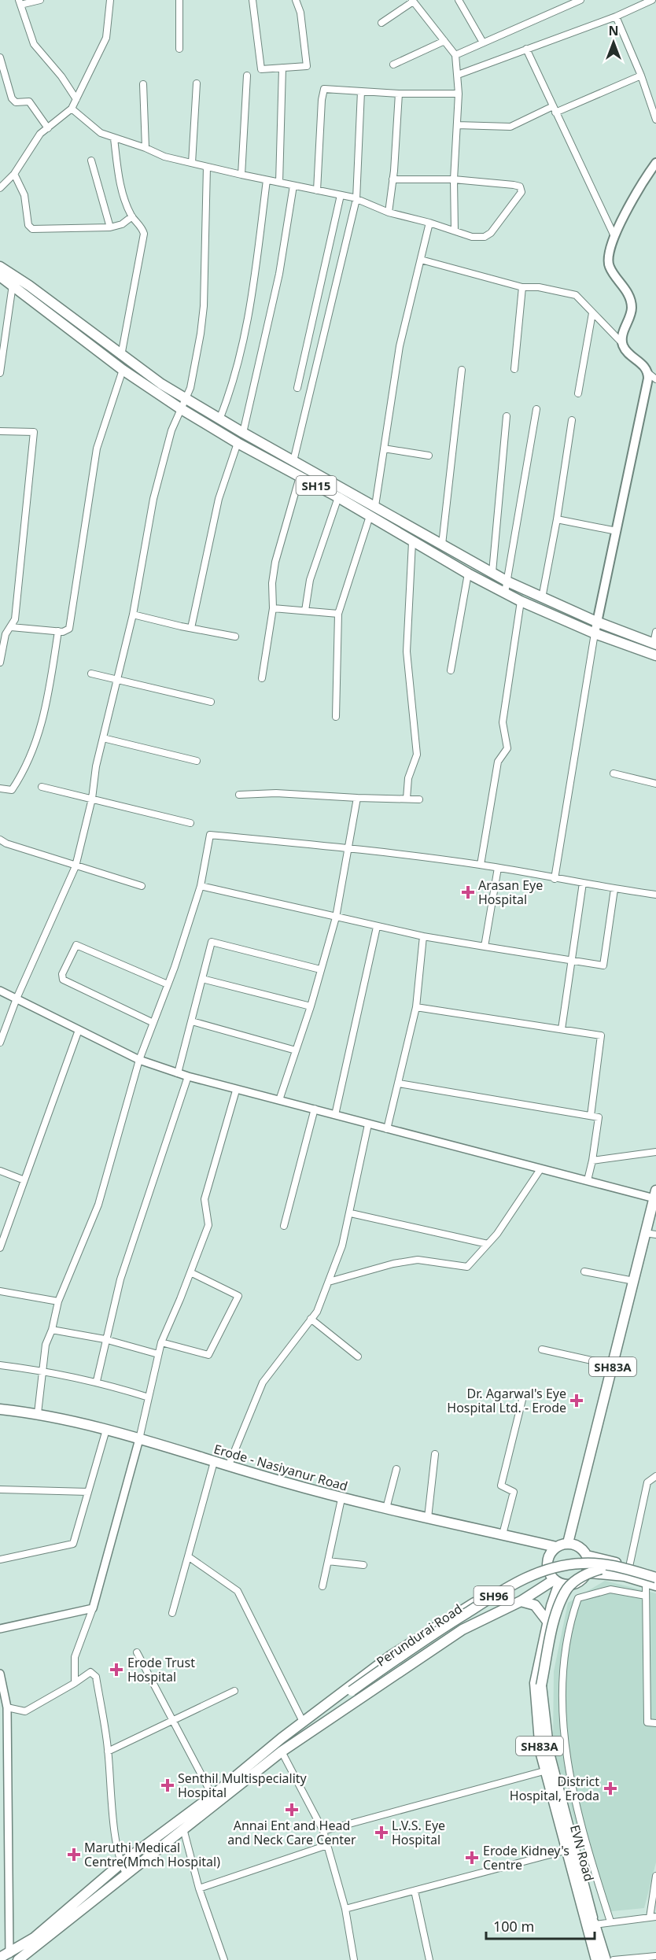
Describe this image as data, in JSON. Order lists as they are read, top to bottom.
{
  "streets": {
    "main road": [
      "SH15",
      "SH83A",
      "Erode - Nasiyanur Road",
      "SH96",
      "Perundurai Road",
      "EVN Road"
    ]
  },
  "crossings": [
    ["SH83A", "Erode - Nasiyanur Road"],
    ["SH83A", "SH96"],
    ["SH83A", "EVN Road"],
    ["Erode - Nasiyanur Road", "SH96"],
    ["Erode - Nasiyanur Road", "EVN Road"],
    ["SH96", "Perundurai Road"],
    ["SH96", "EVN Road"]
  ],
  "places": {
    "health": [
      "Arasan Eye Hospital",
      "Dr. Agarwal's Eye Hospital Ltd. - Erode",
      "Erode Trust Hospital",
      "Senthil Multispeciality Hospital",
      "District Hospital, Eroda",
      "Annai Ent and Head and Neck Care Center",
      "L.V.S. Eye Hospital",
      "Maruthi Medical Centre(Mmch Hospital)",
      "Erode Kidney's Centre"
    ]
  },
  "scale_bar": "100 m",
  "north": "top"
}
